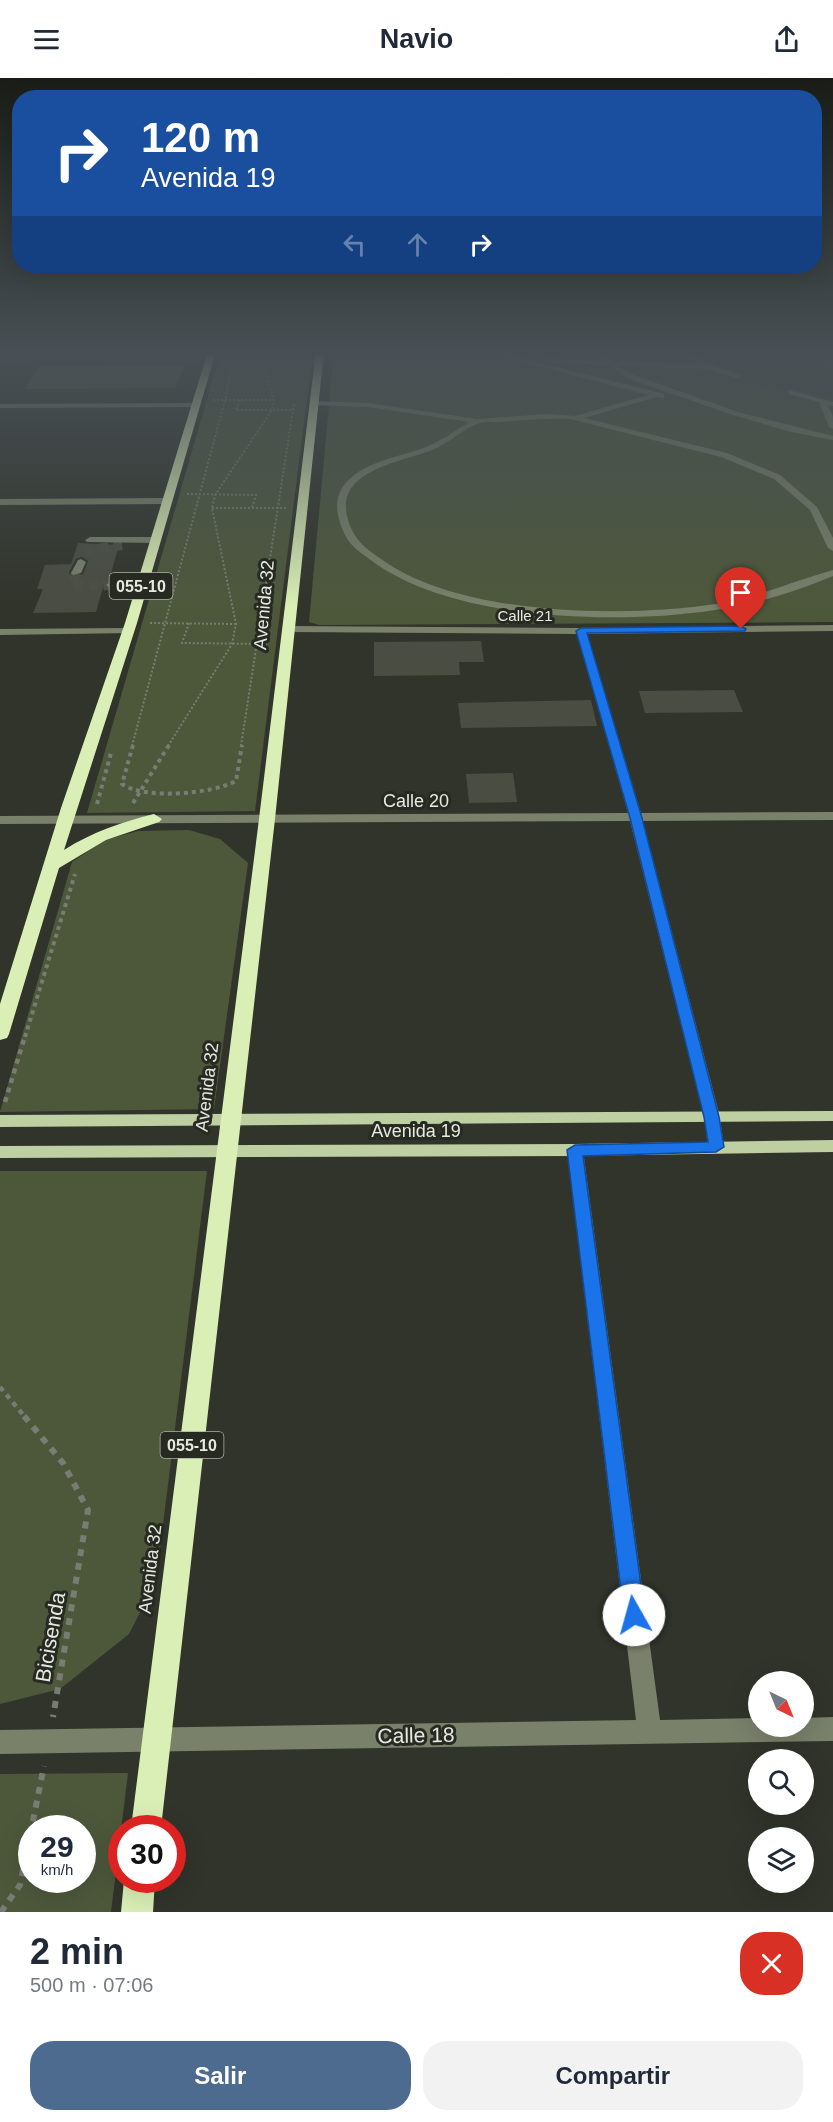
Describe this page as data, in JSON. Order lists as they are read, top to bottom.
{
  "streets": {
    "highway": ["055-10", "Avenida 32"],
    "main road": ["Avenida 19"],
    "street": ["Calle 21", "Calle 20", "Calle 18"],
    "path": ["Bicisenda"]
  },
  "crossings": [
    ["055-10", "Calle 20"],
    ["Avenida 32", "Calle 21"],
    ["Avenida 32", "Calle 20"],
    ["Avenida 32", "Avenida 19"],
    ["Avenida 32", "Calle 18"],
    ["Bicisenda", "Calle 18"]
  ],
  "north": "bottom right",
  "page": {
    "header": "Navio",
    "turn": ["120 m", "Avenida 19"],
    "speed": "29 km/h",
    "limit": "30",
    "heading": ["2 min", "500 m · 07:06"],
    "buttons": ["Salir", "Compartir"]
  }
}
